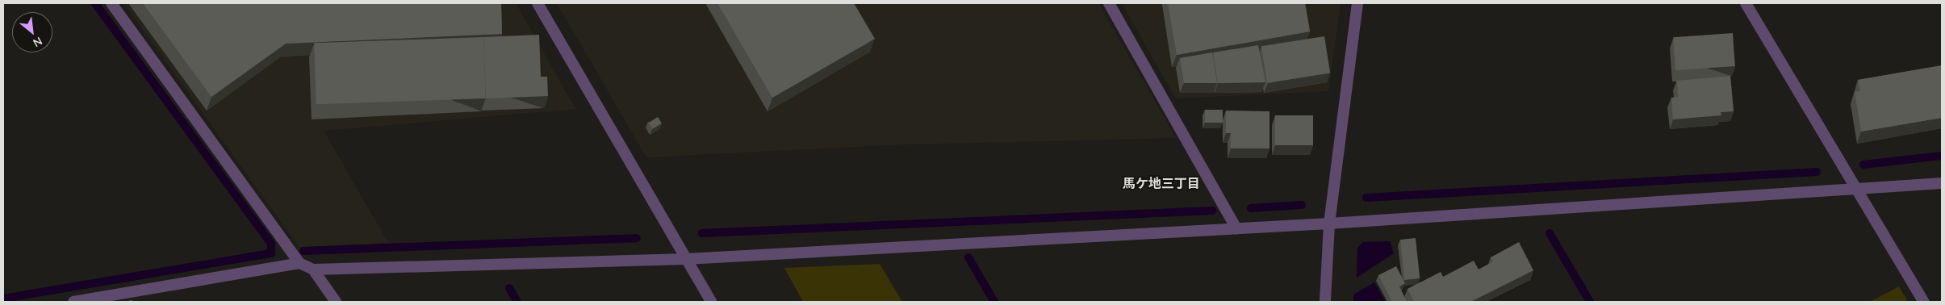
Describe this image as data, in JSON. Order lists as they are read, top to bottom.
{
  "districts": ["馬ケ地三丁目"],
  "north": "bottom right"
}
